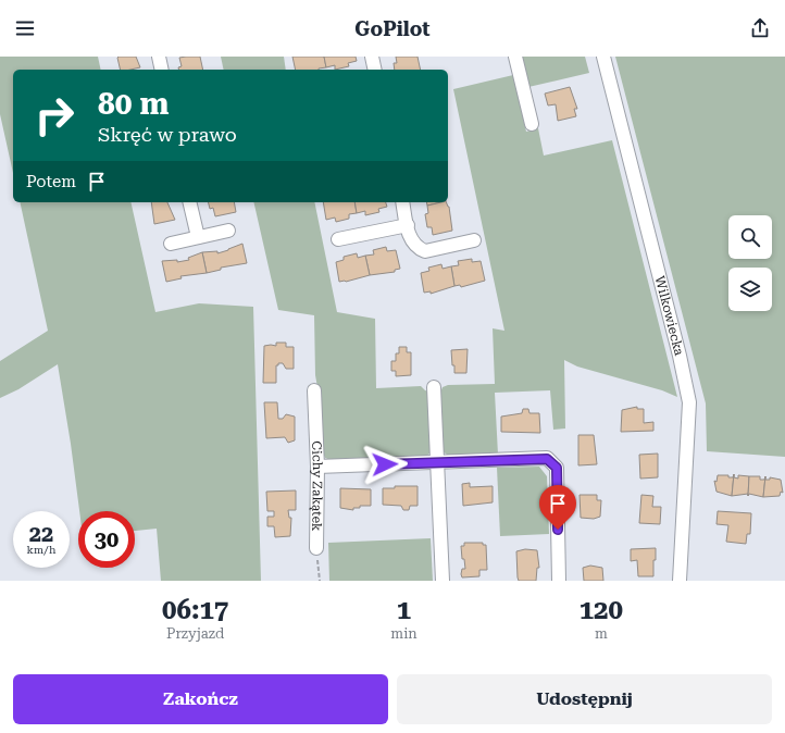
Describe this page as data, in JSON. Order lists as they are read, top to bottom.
{
  "streets": {
    "street": ["Wilkowiecka", "Cichy Zakątek"]
  },
  "page": {
    "header": "GoPilot",
    "turn": ["80 m", "Skręć w prawo"],
    "then": "Potem",
    "speed": "22 km/h",
    "limit": "30",
    "eta": [
      "06:17",
      "Przyjazd",
      "1",
      "min",
      "120",
      "m"
    ],
    "buttons": ["Zakończ", "Udostępnij"]
  }
}
